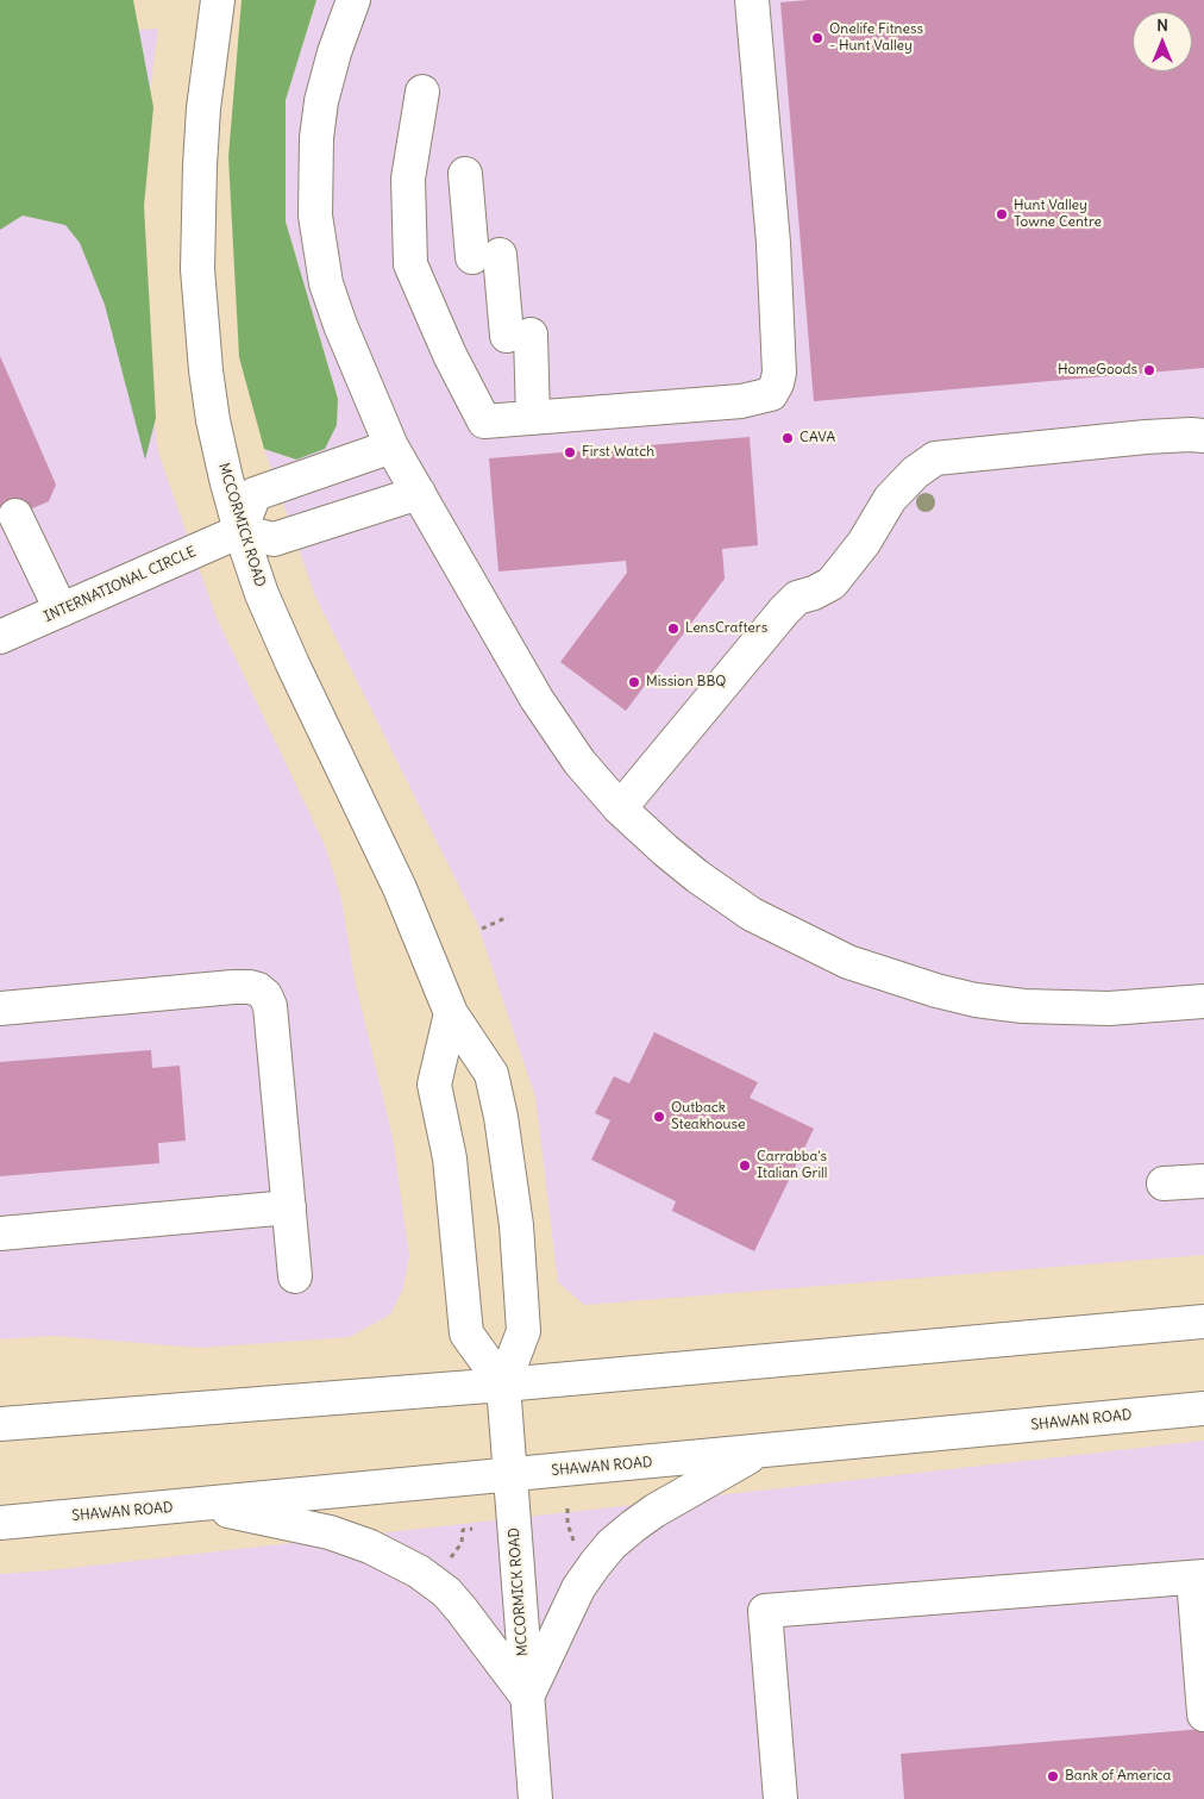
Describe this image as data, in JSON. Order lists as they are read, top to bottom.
{
  "streets": {
    "main road": ["MCCORMICK ROAD", "INTERNATIONAL CIRCLE", "SHAWAN ROAD"]
  },
  "crossings": [
    ["MCCORMICK ROAD", "INTERNATIONAL CIRCLE"],
    ["MCCORMICK ROAD", "SHAWAN ROAD"]
  ],
  "places": [
    "Onelife Fitness - Hunt Valley",
    "Hunt Valley Towne Centre",
    "HomeGoods",
    "CAVA",
    "First Watch",
    "LensCrafters",
    "Mission BBQ",
    "Outback Steakhouse",
    "Carrabba's Italian Grill",
    "Bank of America"
  ],
  "north": "top"
}
